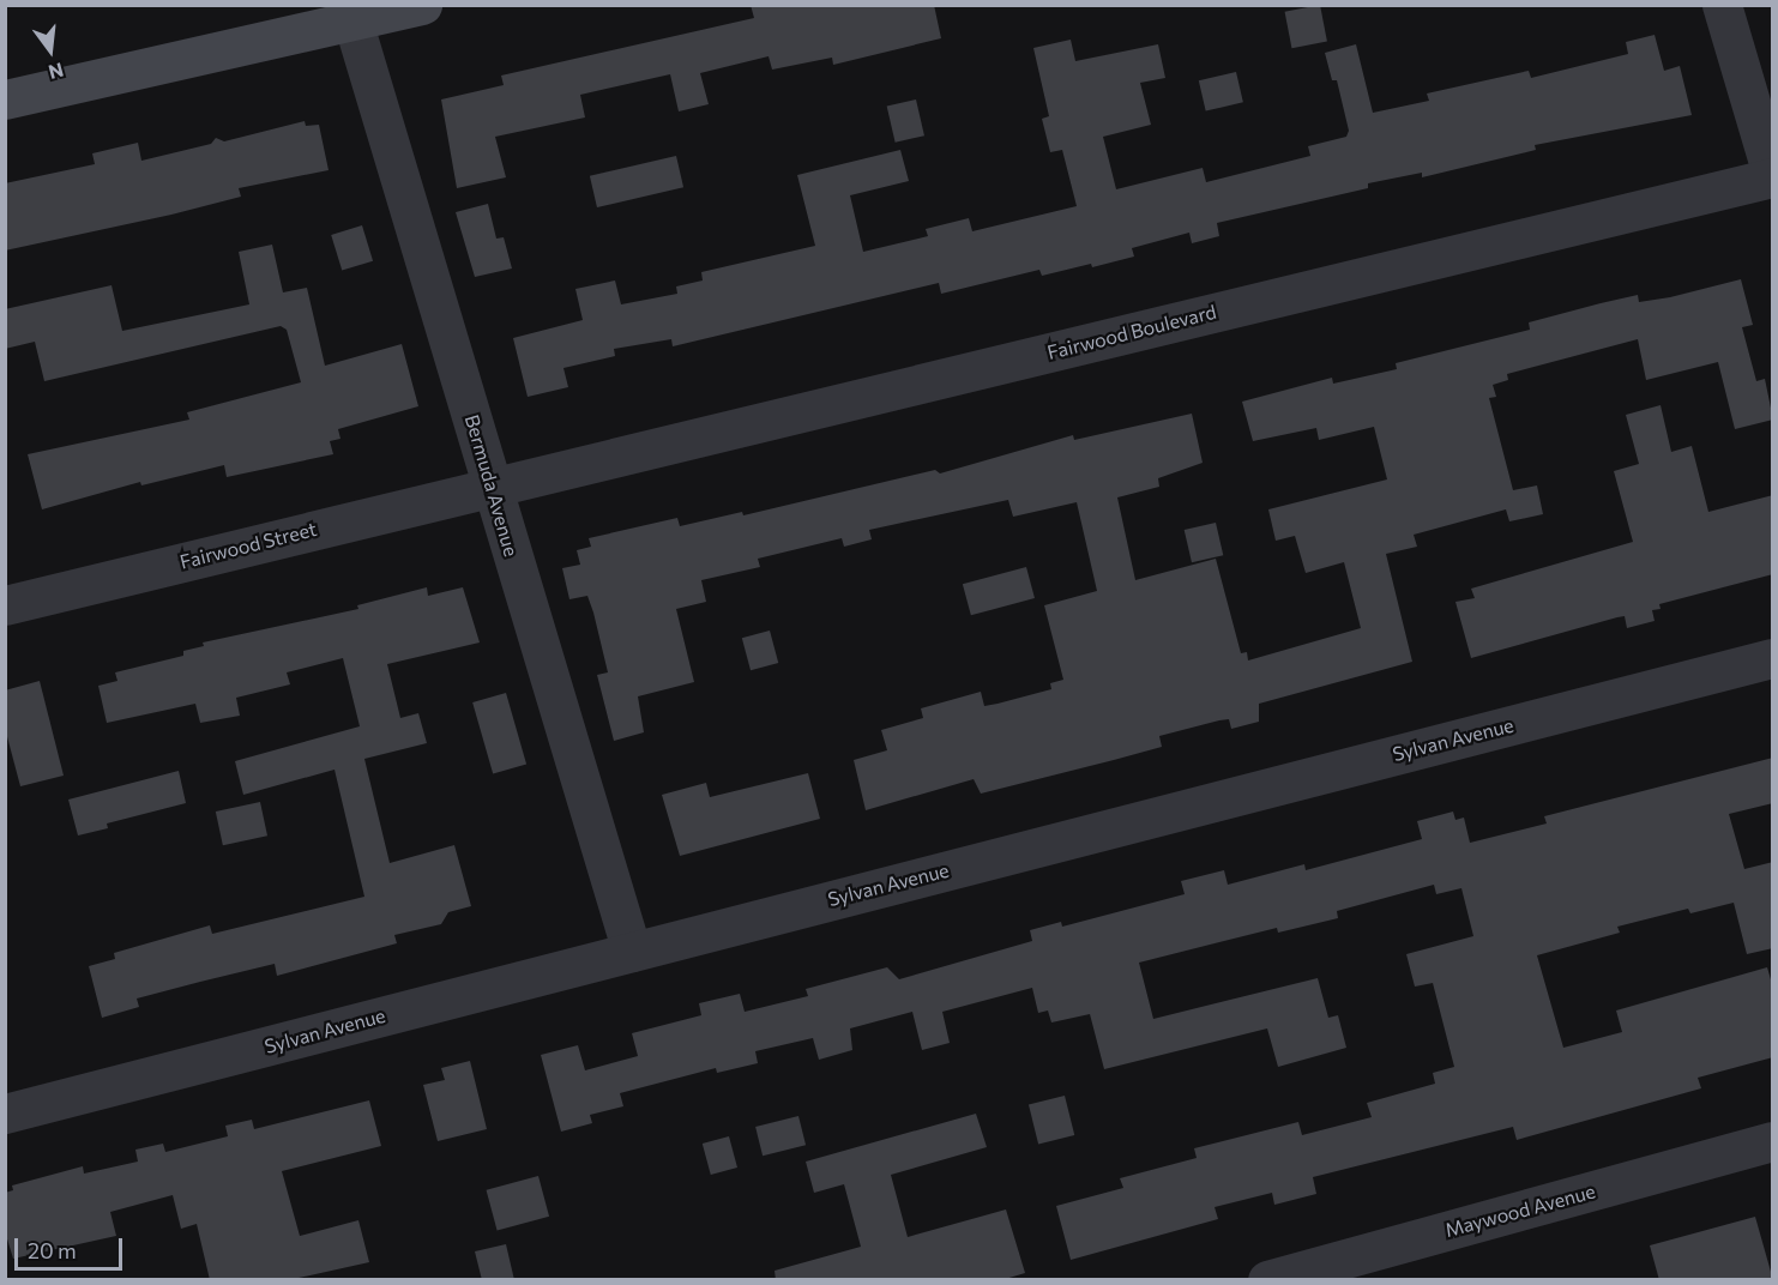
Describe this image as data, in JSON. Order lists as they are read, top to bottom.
{
  "streets": {
    "street": [
      "Fairwood Boulevard",
      "Bermuda Avenue",
      "Fairwood Street",
      "Sylvan Avenue",
      "Maywood Avenue"
    ]
  },
  "crossings": [
    ["Fairwood Boulevard", "Bermuda Avenue"],
    ["Fairwood Boulevard", "Fairwood Street"],
    ["Bermuda Avenue", "Fairwood Street"],
    ["Bermuda Avenue", "Sylvan Avenue"]
  ],
  "scale_bar": "20 m",
  "north": "bottom"
}
